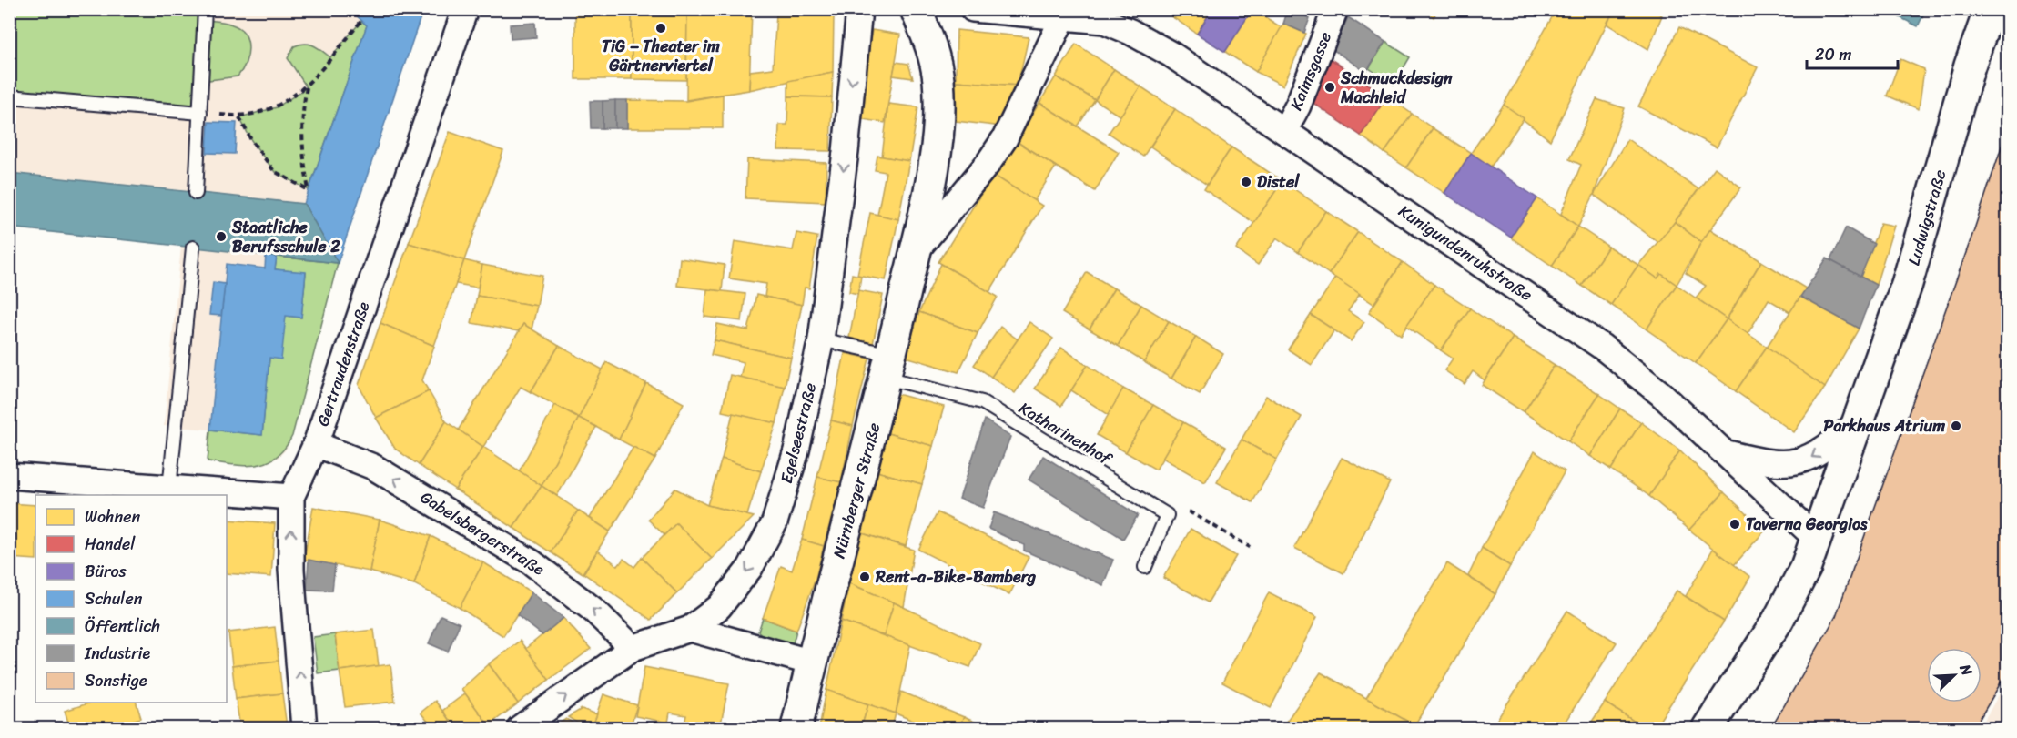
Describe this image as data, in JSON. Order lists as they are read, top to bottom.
{
  "streets": {
    "street": [
      "Kaimsgasse",
      "Ludwigstraße",
      "Kunigundenruhstraße",
      "Gertraudenstraße",
      "Egelseestraße",
      "Nürnberger Straße",
      "Gabelsbergerstraße"
    ],
    "lane": ["Katharinenhof"]
  },
  "crossings": [
    ["Kaimsgasse", "Kunigundenruhstraße"],
    ["Ludwigstraße", "Kunigundenruhstraße"],
    ["Kunigundenruhstraße", "Nürnberger Straße"],
    ["Gertraudenstraße", "Gabelsbergerstraße"],
    ["Egelseestraße", "Katharinenhof"],
    ["Egelseestraße", "Gabelsbergerstraße"],
    ["Katharinenhof", "Nürnberger Straße"]
  ],
  "one_way": ["Gabelsbergerstraße"],
  "places": [
    "TiG – Theater im Gärtnerviertel",
    "Schmuckdesign Machleid",
    "Distel",
    "Staatliche Berufsschule 2",
    "Parkhaus Atrium",
    "Taverna Georgios",
    "Rent-a-Bike-Bamberg"
  ],
  "legend": [
    "Wohnen",
    "Handel",
    "Büros",
    "Schulen",
    "Öffentlich",
    "Industrie",
    "Sonstige"
  ],
  "scale_bar": "20 m",
  "north": "top right"
}
